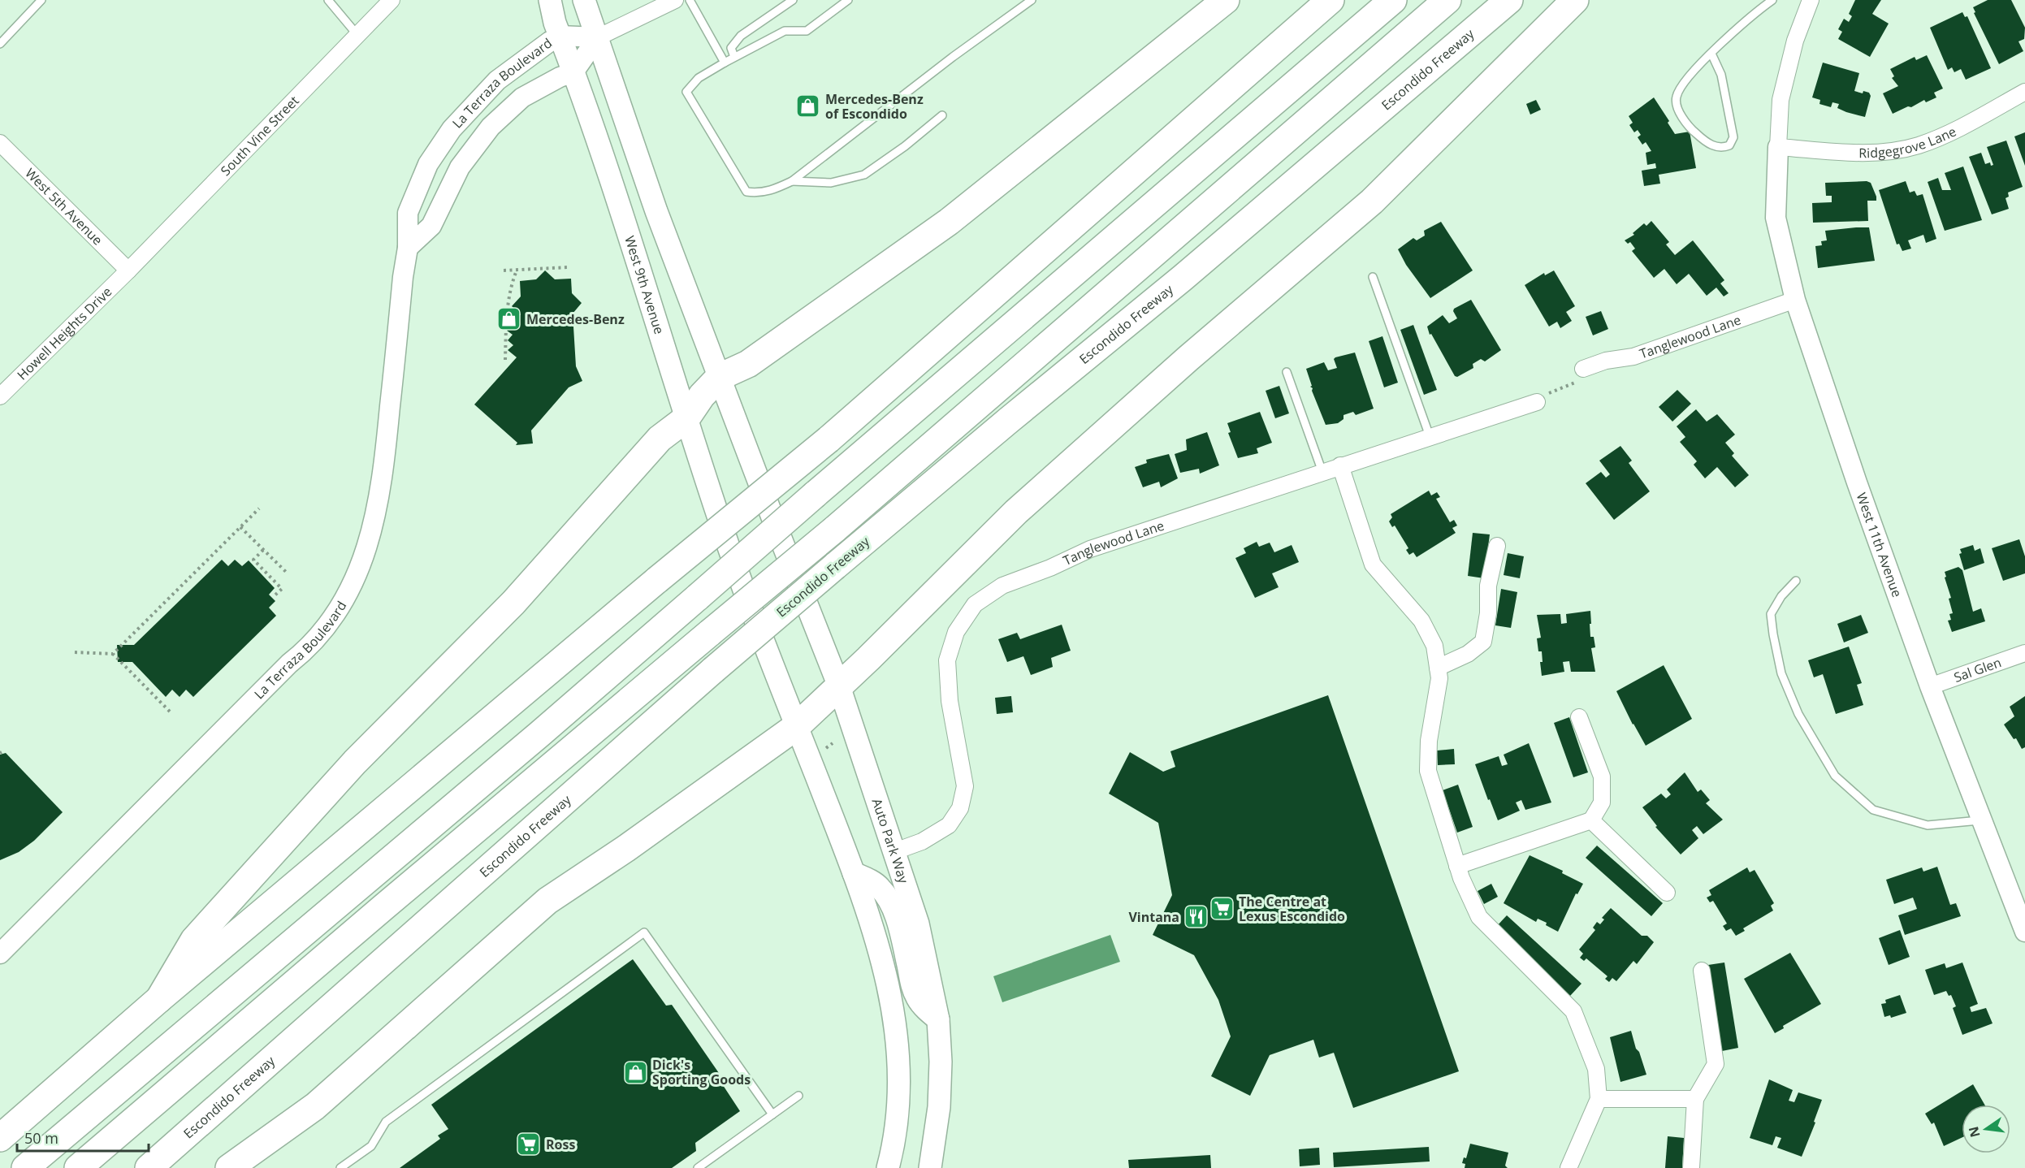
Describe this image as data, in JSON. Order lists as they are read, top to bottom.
{
  "streets": {
    "highway": ["Escondido Freeway"],
    "main road": ["West 9th Avenue", "Auto Park Way"],
    "street": [
      "La Terraza Boulevard",
      "South Vine Street",
      "Ridgegrove Lane",
      "West 5th Avenue",
      "Howell Heights Drive",
      "Tanglewood Lane",
      "West 11th Avenue",
      "Sal Glen"
    ]
  },
  "crossings": [
    ["La Terraza Boulevard", "West 9th Avenue"],
    ["South Vine Street", "West 5th Avenue"],
    ["South Vine Street", "Howell Heights Drive"],
    ["Ridgegrove Lane", "West 11th Avenue"],
    ["West 5th Avenue", "Howell Heights Drive"],
    ["Tanglewood Lane", "West 11th Avenue"],
    ["Tanglewood Lane", "Auto Park Way"],
    ["West 11th Avenue", "Sal Glen"]
  ],
  "places": {
    "shop": ["Mercedes-Benz of Escondido", "Mercedes-Benz", "Dick's Sporting Goods"],
    "supermarket": ["The Centre at Lexus Escondido", "Ross"],
    "restaurant": ["Vintana"]
  },
  "scale_bar": "50 m",
  "north": "left"
}
